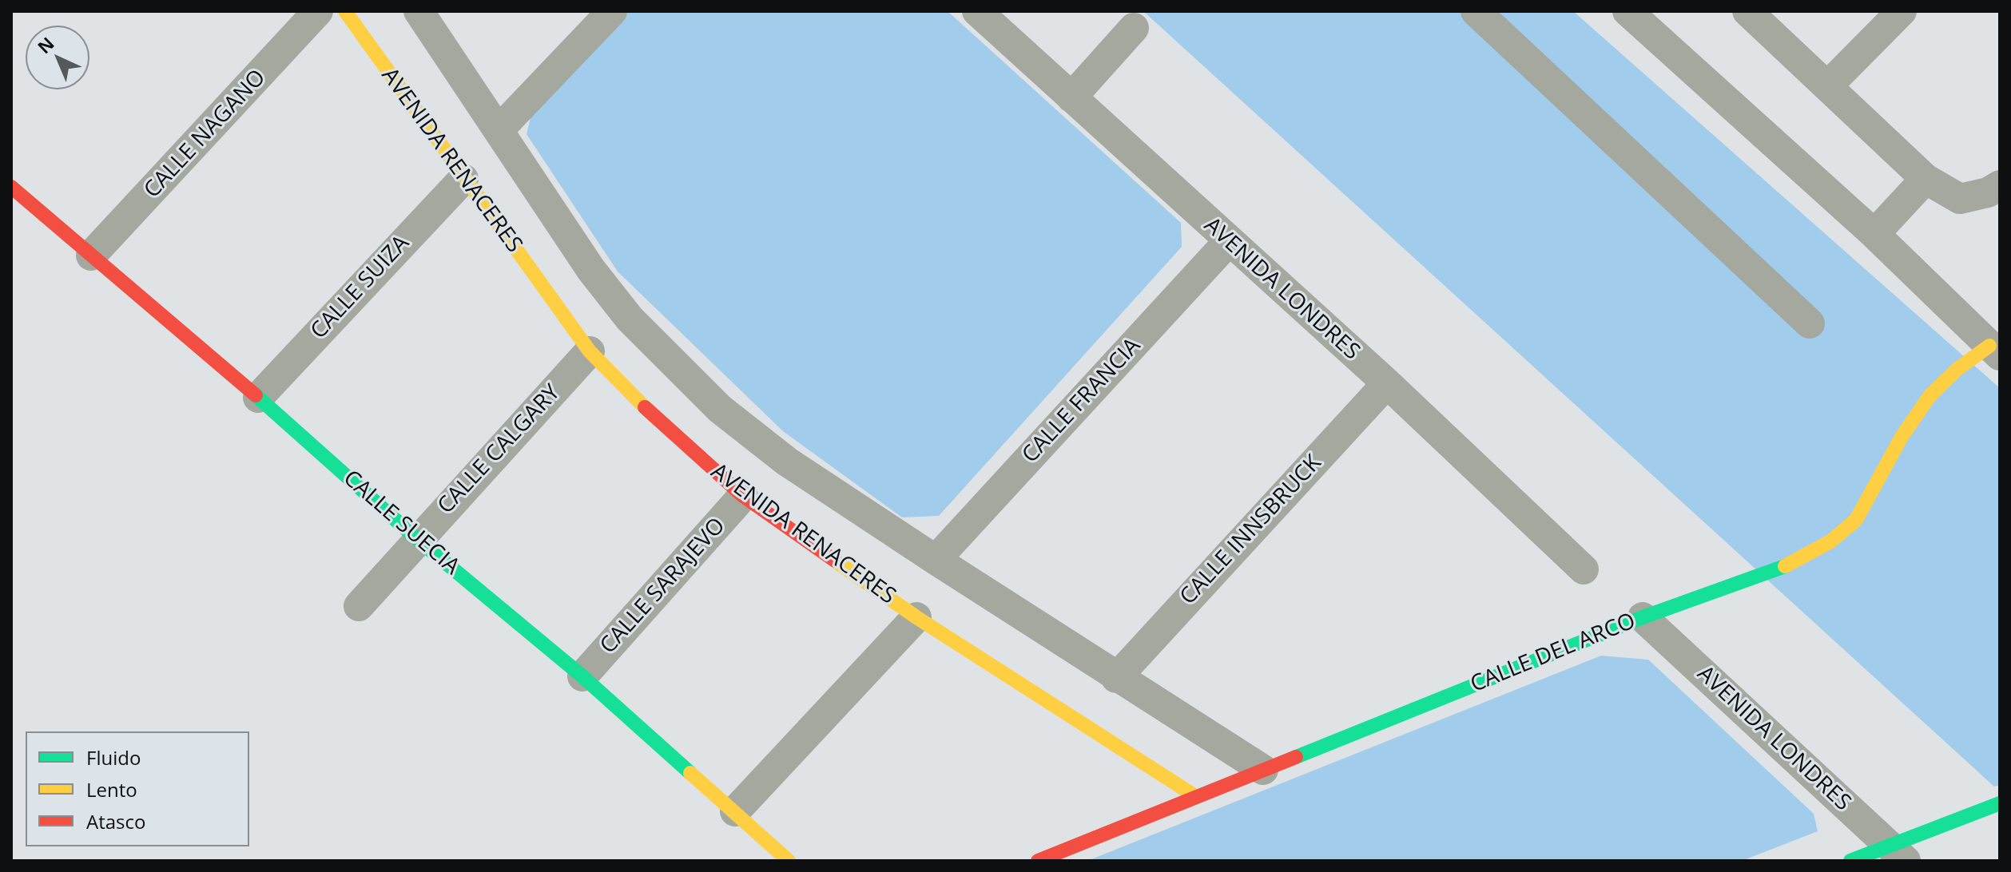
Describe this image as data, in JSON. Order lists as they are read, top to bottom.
{
  "streets": {
    "street": [
      "CALLE NAGANO",
      "AVENIDA RENACERES",
      "CALLE SUIZA",
      "AVENIDA LONDRES",
      "CALLE FRANCIA",
      "CALLE CALGARY",
      "CALLE SUECIA",
      "CALLE INNSBRUCK",
      "CALLE SARAJEVO",
      "CALLE DEL ARCO"
    ]
  },
  "crossings": [
    ["CALLE NAGANO", "CALLE SUECIA"],
    ["AVENIDA RENACERES", "CALLE SUIZA"],
    ["AVENIDA RENACERES", "CALLE CALGARY"],
    ["AVENIDA RENACERES", "CALLE SARAJEVO"],
    ["AVENIDA RENACERES", "CALLE DEL ARCO"],
    ["CALLE SUIZA", "CALLE SUECIA"],
    ["AVENIDA LONDRES", "CALLE FRANCIA"],
    ["AVENIDA LONDRES", "CALLE INNSBRUCK"],
    ["AVENIDA LONDRES", "CALLE DEL ARCO"],
    ["CALLE CALGARY", "CALLE SUECIA"],
    ["CALLE SUECIA", "CALLE SARAJEVO"]
  ],
  "legend": ["Fluido", "Lento", "Atasco"],
  "north": "top left"
}
